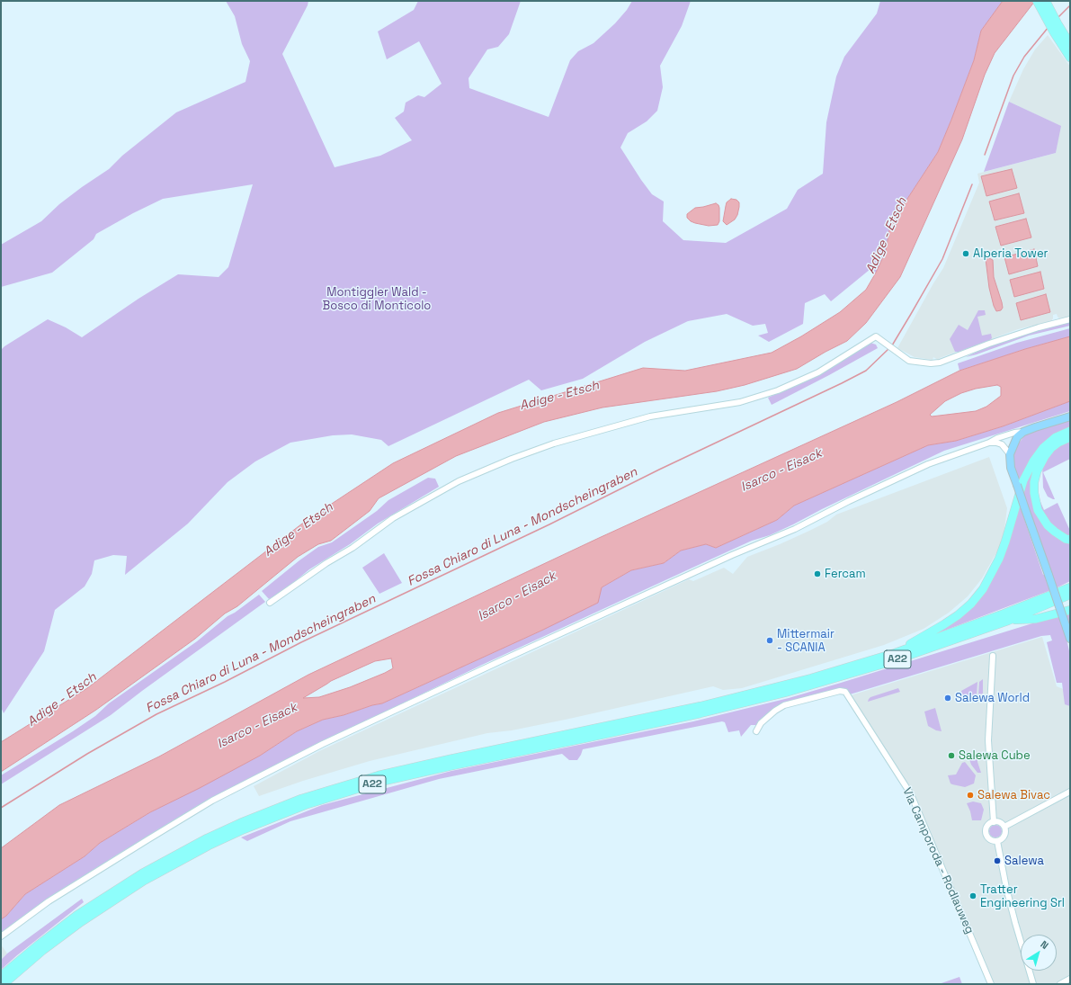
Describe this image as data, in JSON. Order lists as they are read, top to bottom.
{
  "streets": {
    "highway": ["A22"],
    "street": ["Via Camporoda - Rodlauweg"]
  },
  "water": ["Adige - Etsch", "Isarco - Eisack", "Fossa Chiaro di Luna - Mondscheingraben"],
  "parks": ["Montiggler Wald - Bosco di Monticolo"],
  "places": [
    "Alperia Tower",
    "Fercam",
    "Mittermair - SCANIA",
    "Salewa World",
    "Salewa Cube",
    "Salewa Bivac",
    "Salewa",
    "Tratter Engineering Srl"
  ],
  "north": "top right"
}
